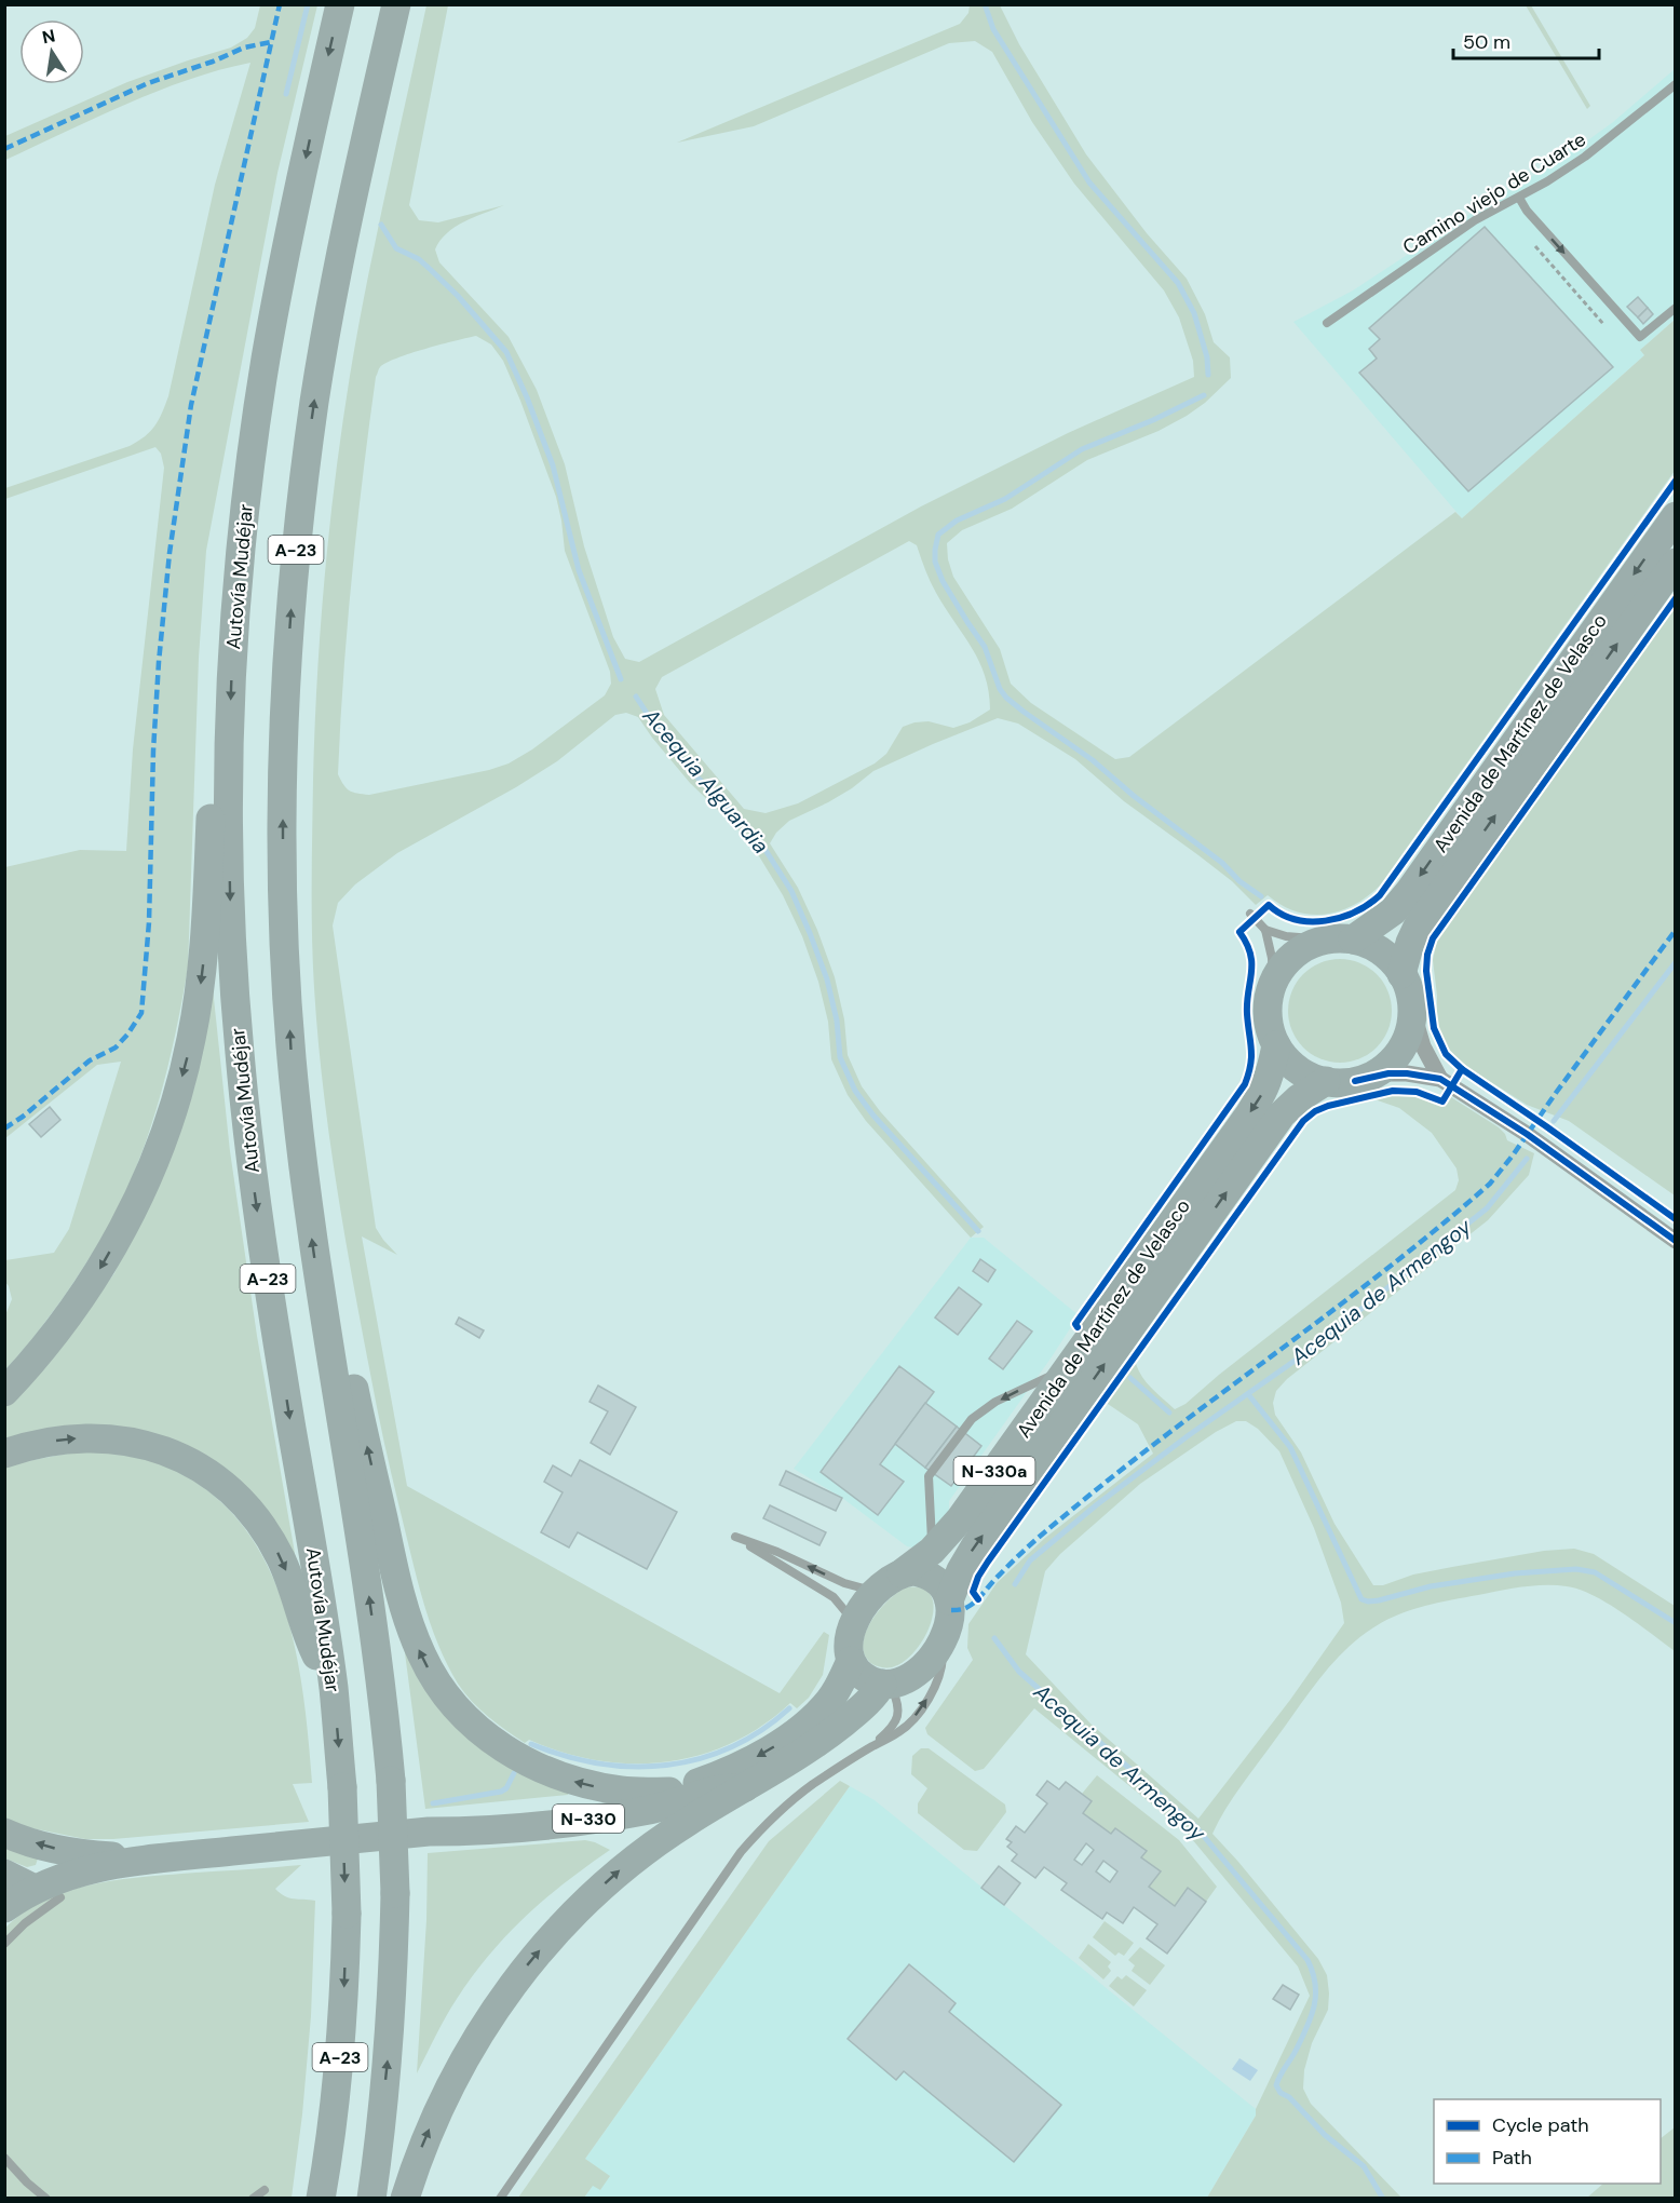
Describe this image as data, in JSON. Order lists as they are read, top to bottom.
{
  "streets": {
    "highway": [
      "A-23",
      "Autovía Mudéjar",
      "Avenida de Martínez de Velasco",
      "N-330a",
      "N-330"
    ],
    "lane": ["Camino viejo de Cuarte"]
  },
  "crossings": [
    ["Avenida de Martínez de Velasco", "N-330a"],
    ["Avenida de Martínez de Velasco", "N-330"],
    ["N-330a", "N-330"]
  ],
  "water": ["Acequia Alguardia", "Acequia de Armengoy"],
  "legend": ["Cycle path", "Path"],
  "scale_bar": "50 m",
  "north": "top"
}
